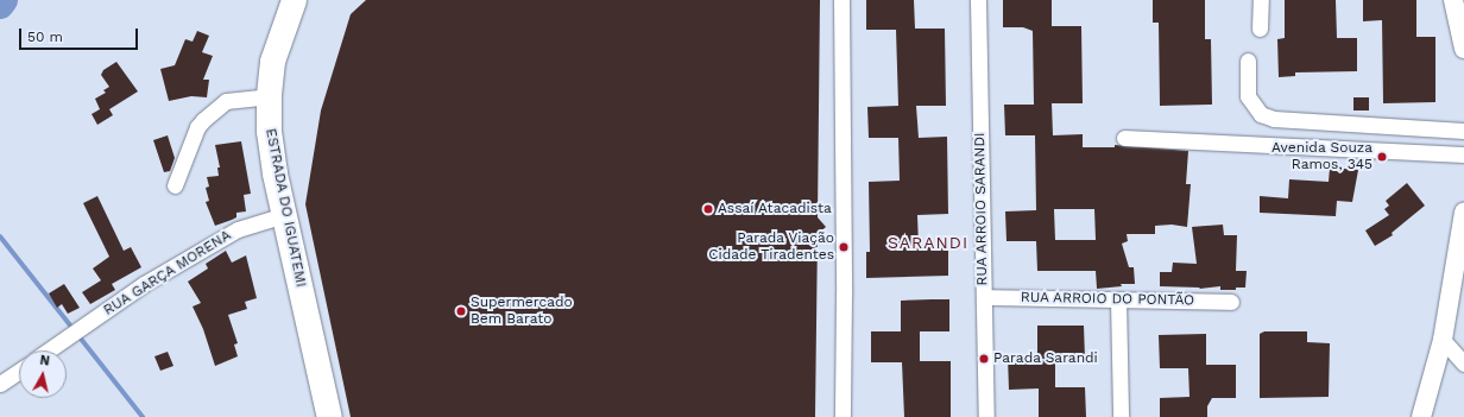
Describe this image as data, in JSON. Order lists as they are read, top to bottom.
{
  "streets": {
    "main road": ["ESTRADA DO IGUATEMI"],
    "street": ["RUA ARROIO SARANDI", "RUA GARÇA MORENA", "RUA ARROIO DO PONTÃO"]
  },
  "crossings": [
    ["ESTRADA DO IGUATEMI", "RUA GARÇA MORENA"],
    ["RUA ARROIO SARANDI", "RUA ARROIO DO PONTÃO"]
  ],
  "districts": ["SARANDI"],
  "places": [
    "Avenida Souza Ramos, 345",
    "Assaí Atacadista",
    "Parada Viação Cidade Tiradentes",
    "Supermercado Bem Barato",
    "Parada Sarandi"
  ],
  "scale_bar": "50 m",
  "north": "top"
}
